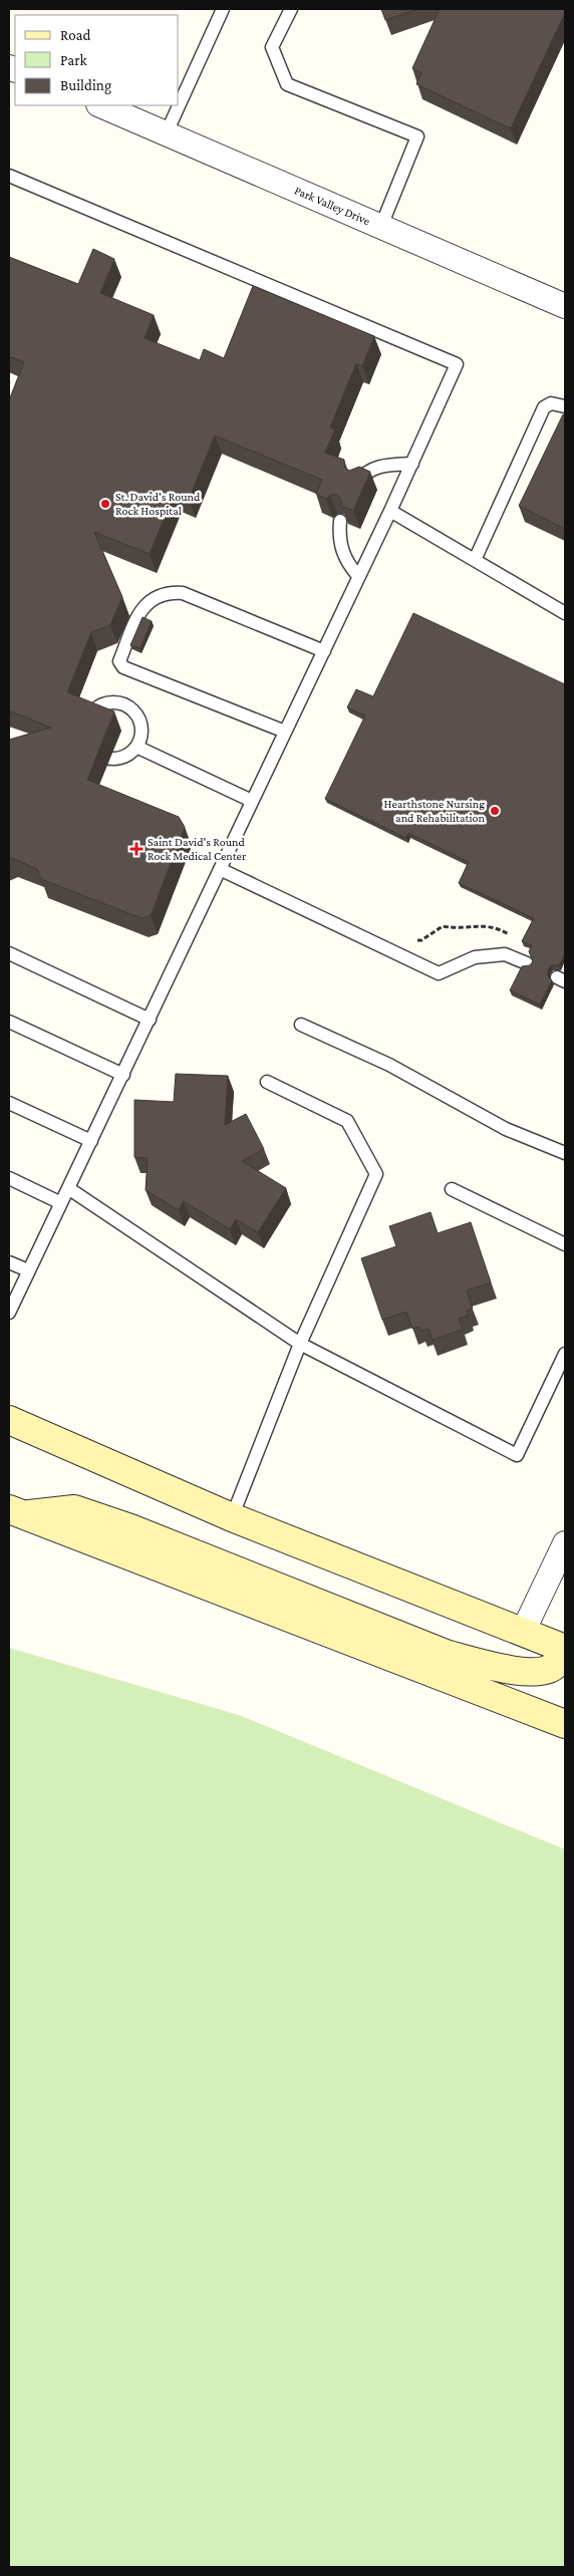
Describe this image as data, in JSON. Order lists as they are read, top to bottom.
{
  "streets": {
    "street": ["Park Valley Drive"]
  },
  "places": {
    "other": ["St. David's Round Rock Hospital", "Hearthstone Nursing and Rehabilitation"],
    "health": ["Saint David's Round Rock Medical Center"]
  },
  "legend": ["Road", "Park", "Building"]
}
